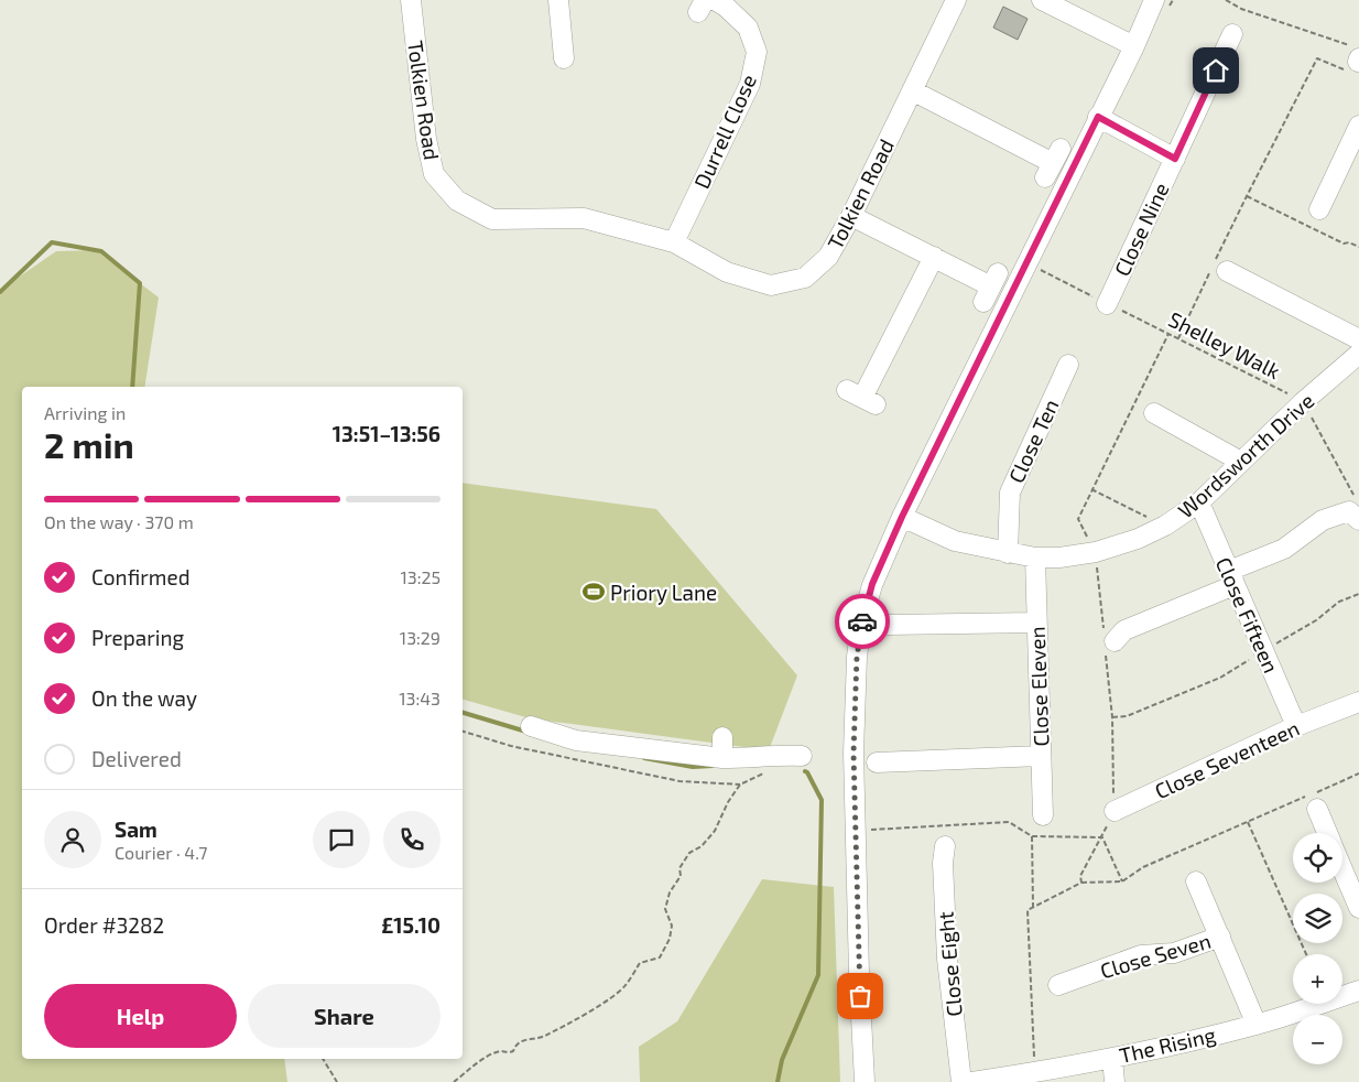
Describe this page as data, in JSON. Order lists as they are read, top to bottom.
{
  "streets": {
    "street": [
      "Tolkien Road",
      "Durrell Close",
      "Close Nine",
      "Close Ten",
      "Wordsworth Drive",
      "Close Fifteen",
      "Close Eleven",
      "Close Seventeen",
      "Close Seven",
      "Close Eight",
      "The Rising"
    ],
    "path": ["Shelley Walk"]
  },
  "crossings": [
    ["Tolkien Road", "Durrell Close"],
    ["Close Nine", "Shelley Walk"],
    ["Shelley Walk", "Wordsworth Drive"],
    ["Close Ten", "Wordsworth Drive"],
    ["Wordsworth Drive", "Close Fifteen"],
    ["Wordsworth Drive", "Close Eleven"],
    ["Close Fifteen", "Close Seventeen"]
  ],
  "places": {
    "sports": ["Priory Lane"]
  },
  "page": {
    "heading": ["2 min", "Arriving in", "13:51–13:56"],
    "panel": [
      "Sam",
      "Courier · 4.7",
      "Order #3282",
      "£15.10"
    ],
    "bar": "On the way · 370 m",
    "list": [
      ["Confirmed", "13:25"],
      ["Preparing", "13:29"],
      ["On the way", "13:43"],
      "Delivered"
    ],
    "map_buttons": ["+", "−"],
    "buttons": ["Help", "Share"]
  }
}
